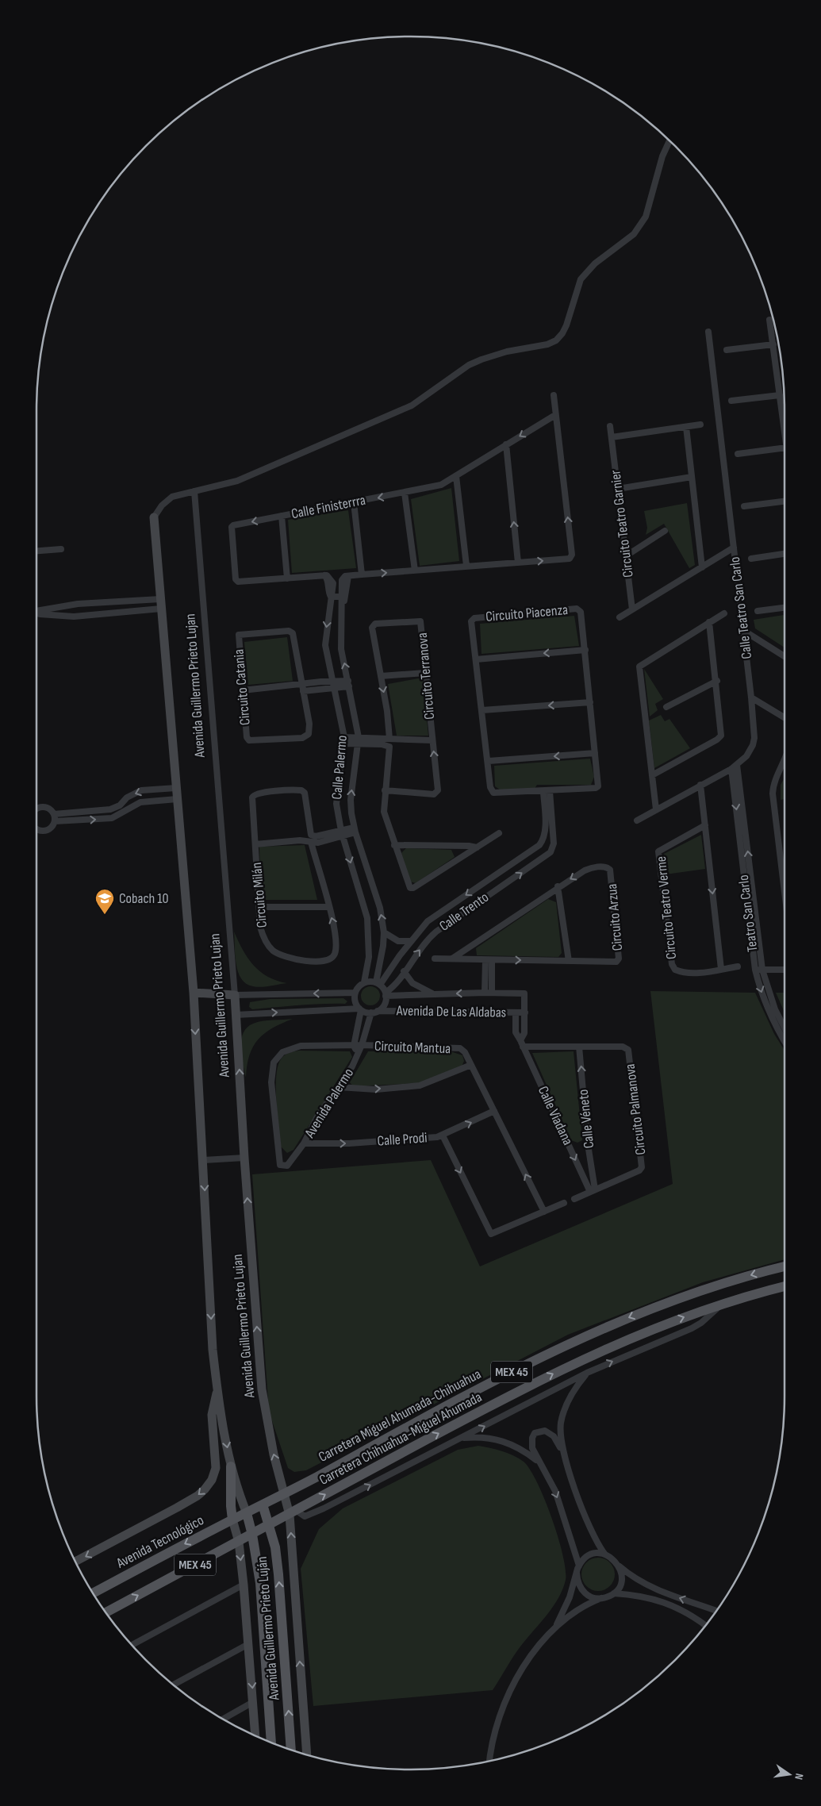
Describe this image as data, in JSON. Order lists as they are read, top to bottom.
{
  "streets": {
    "main road": [
      "MEX 45",
      "Carretera Miguel Ahumada-Chihuahua",
      "Carretera Chihuahua-Miguel Ahumada",
      "Avenida Tecnológico",
      "Avenida Guillermo Prieto Luján"
    ],
    "street": [
      "Calle Finisterrra",
      "Circuito Teatro Garnier",
      "Calle Teatro San Carlo",
      "Circuito Piacenza",
      "Circuito Terranova",
      "Avenida Guillermo Prieto Lujan",
      "Circuito Catania",
      "Calle Palermo",
      "Circuito Milán",
      "Circuito Teatro Verme",
      "Calle Trento",
      "Teatro San Carlo",
      "Circuito Arzua",
      "Avenida De Las Aldabas",
      "Circuito Mantua",
      "Avenida Palermo",
      "Circuito Palmanova",
      "Calle Viadana",
      "Calle Véneto",
      "Calle Prodi"
    ]
  },
  "crossings": [
    ["Calle Finisterrra", "Calle Palermo"],
    ["Calle Teatro San Carlo", "Teatro San Carlo"],
    ["Circuito Piacenza", "Calle Trento"],
    ["Avenida Guillermo Prieto Lujan", "MEX 45"],
    ["Avenida Guillermo Prieto Lujan", "Carretera Miguel Ahumada-Chihuahua"],
    ["Avenida Guillermo Prieto Lujan", "Carretera Chihuahua-Miguel Ahumada"],
    ["Avenida Guillermo Prieto Lujan", "Avenida Tecnológico"],
    ["Avenida Guillermo Prieto Lujan", "Avenida Guillermo Prieto Luján"],
    ["Calle Palermo", "Circuito Milán"],
    ["Calle Palermo", "Calle Trento"],
    ["Calle Palermo", "Avenida De Las Aldabas"],
    ["Calle Palermo", "Avenida Palermo"],
    ["Calle Trento", "Avenida De Las Aldabas"],
    ["Calle Trento", "Avenida Palermo"],
    ["Avenida De Las Aldabas", "Avenida Palermo"],
    ["Avenida De Las Aldabas", "Calle Viadana"],
    ["Circuito Mantua", "Avenida Palermo"],
    ["Circuito Mantua", "Calle Prodi"],
    ["Avenida Palermo", "Calle Prodi"],
    ["Circuito Palmanova", "Calle Viadana"],
    ["Circuito Palmanova", "Calle Véneto"],
    ["Calle Viadana", "Calle Véneto"],
    ["MEX 45", "Carretera Chihuahua-Miguel Ahumada"],
    ["MEX 45", "Avenida Guillermo Prieto Luján"],
    ["Carretera Miguel Ahumada-Chihuahua", "Avenida Tecnológico"],
    ["Carretera Miguel Ahumada-Chihuahua", "Avenida Guillermo Prieto Luján"],
    ["Carretera Chihuahua-Miguel Ahumada", "Avenida Guillermo Prieto Luján"],
    ["Avenida Tecnológico", "Avenida Guillermo Prieto Luján"]
  ],
  "one_way": [
    "Calle Viadana",
    "Calle Véneto",
    "Carretera Miguel Ahumada-Chihuahua",
    "Carretera Chihuahua-Miguel Ahumada"
  ],
  "places": {
    "school or university": ["Cobach 10"]
  },
  "north": "right"
}
